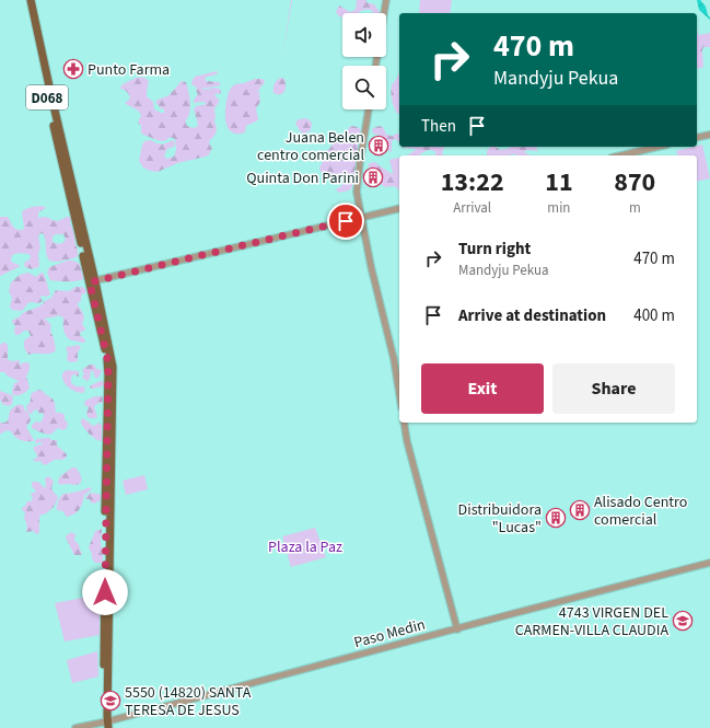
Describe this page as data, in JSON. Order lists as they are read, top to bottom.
{
  "streets": {
    "main road": ["D068"],
    "street": ["Paso Medin"]
  },
  "crossings": [
    ["D068", "Paso Medin"]
  ],
  "parks": ["Plaza la Paz"],
  "places": {
    "pharmacy": ["Punto Farma"],
    "building": [
      "Juana Belen centro comercial",
      "Quinta Don Parini",
      "Alisado Centro comercial",
      "Distribuidora \"Lucas\""
    ],
    "school or university": ["4743 VIRGEN DEL CARMEN-VILLA CLAUDIA", "5550 (14820) SANTA TERESA DE JESUS"]
  },
  "page": {
    "turn": ["470 m", "Mandyju Pekua"],
    "then": "Then",
    "eta": [
      "13:22",
      "Arrival",
      "11",
      "min",
      "870",
      "m"
    ],
    "list": [
      {
        "name": "Turn right",
        "note": "Mandyju Pekua",
        "value": "470 m"
      },
      {
        "name": "Arrive at destination",
        "value": "400 m"
      }
    ],
    "buttons": ["Exit", "Share"]
  }
}
